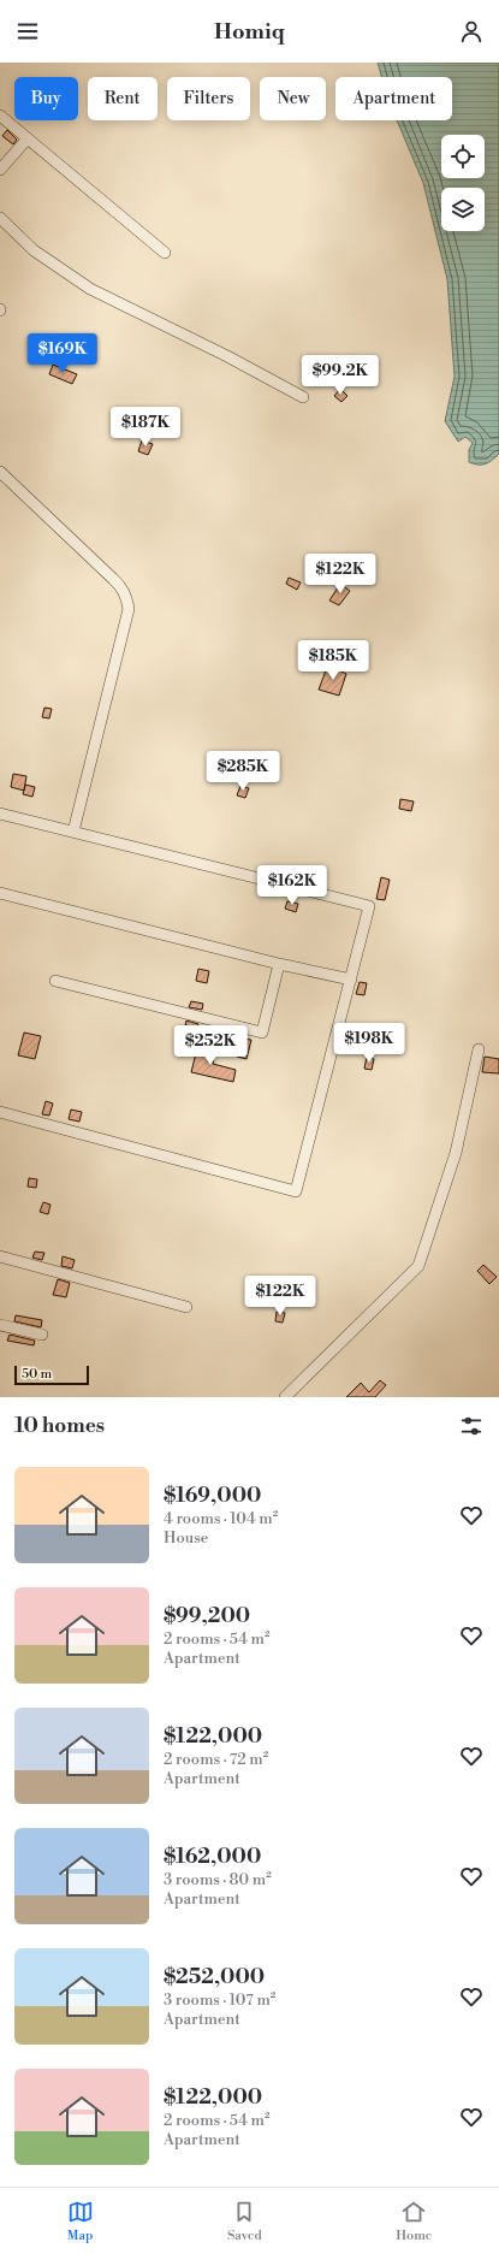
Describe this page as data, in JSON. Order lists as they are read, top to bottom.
{
  "scale_bar": "50 m",
  "page": {
    "header": "Homiq",
    "chip": [
      "Buy",
      "Rent",
      "Filters",
      "New",
      "Apartment"
    ],
    "price": [
      "$169K",
      "$99.2K",
      "$187K",
      "$122K",
      "$185K",
      "$285K",
      "$162K",
      "$198K",
      "$252K",
      "$122K"
    ],
    "scale": "50 m",
    "heading": "10 homes",
    "list": [
      {
        "name": "$169,000",
        "note": "4 rooms · 104 m² · House"
      },
      {
        "name": "$99,200",
        "note": "2 rooms · 54 m² · Apartment"
      },
      {
        "name": "$122,000",
        "note": "2 rooms · 72 m² · Apartment"
      },
      {
        "name": "$162,000",
        "note": "3 rooms · 80 m² · Apartment"
      },
      {
        "name": "$252,000",
        "note": "3 rooms · 107 m² · Apartment"
      },
      {
        "name": "$122,000",
        "note": "2 rooms · 54 m² · Apartment"
      }
    ],
    "tabs": ["Map", "Saved", "Home"]
  }
}
